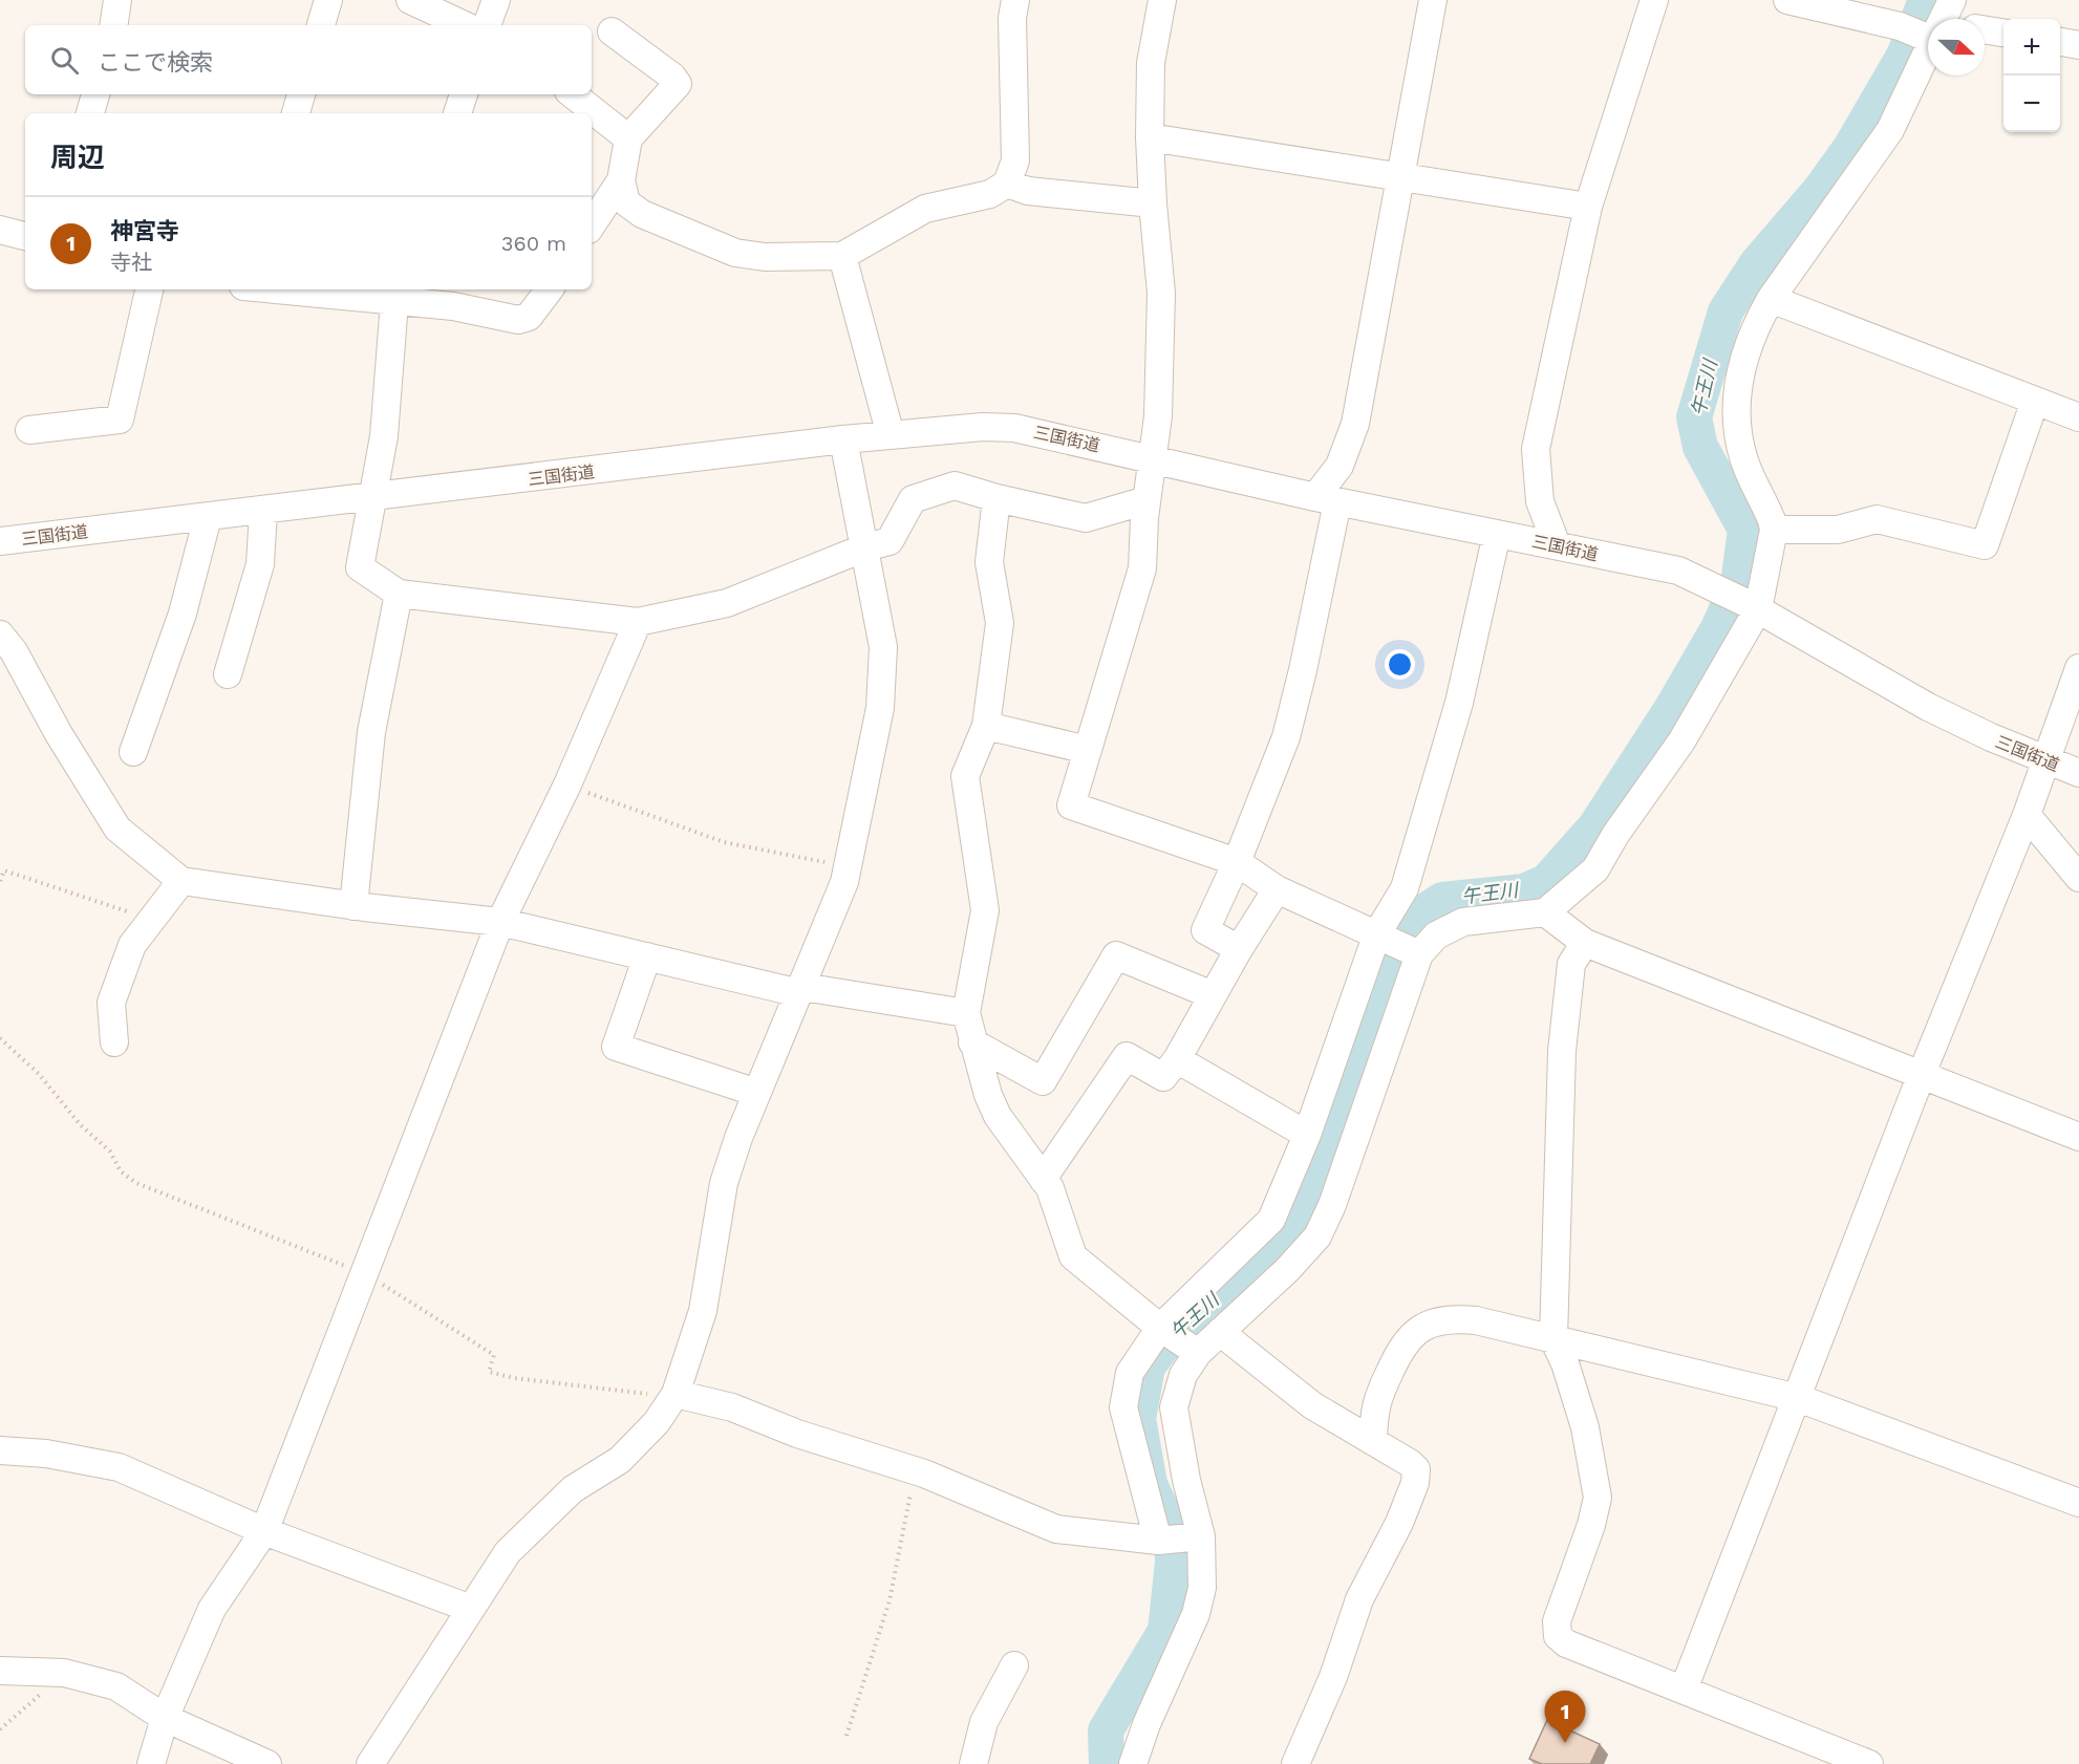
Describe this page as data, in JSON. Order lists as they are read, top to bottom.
{
  "streets": {
    "street": ["三国街道"]
  },
  "water": ["午王川"],
  "north": "right",
  "page": {
    "map_buttons": ["+", "−"],
    "search": "ここで検索",
    "heading": "周辺",
    "list": [
      {
        "mark": "1",
        "name": "神宮寺",
        "note": "寺社",
        "value": "360 m"
      }
    ],
    "pins": "1"
  }
}
